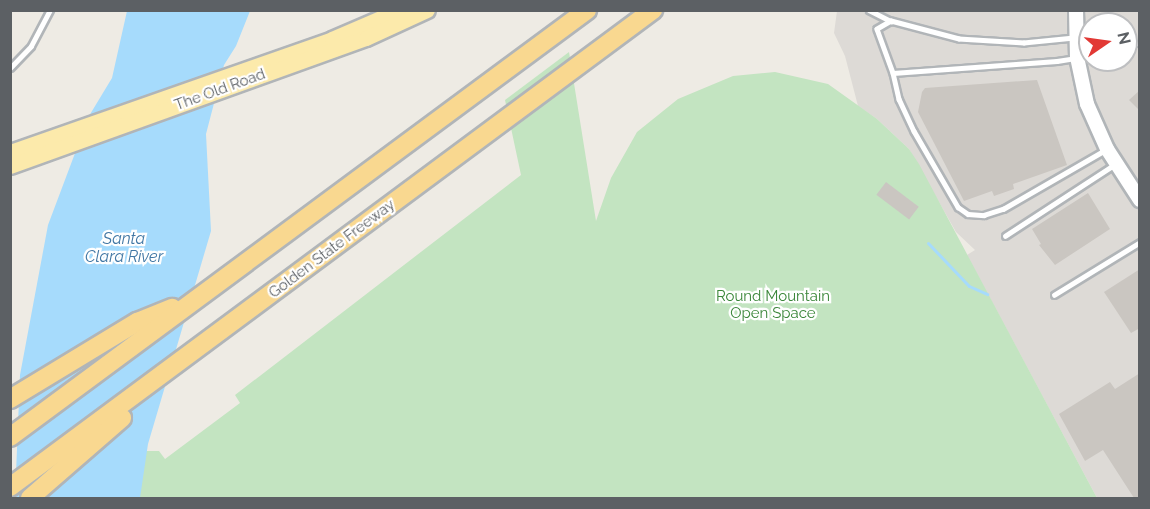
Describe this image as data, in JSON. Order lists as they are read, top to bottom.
{
  "streets": {
    "highway": ["Golden State Freeway"],
    "main road": ["The Old Road"]
  },
  "water": ["Santa Clara River"],
  "parks": ["Round Mountain Open Space"],
  "north": "right"
}
